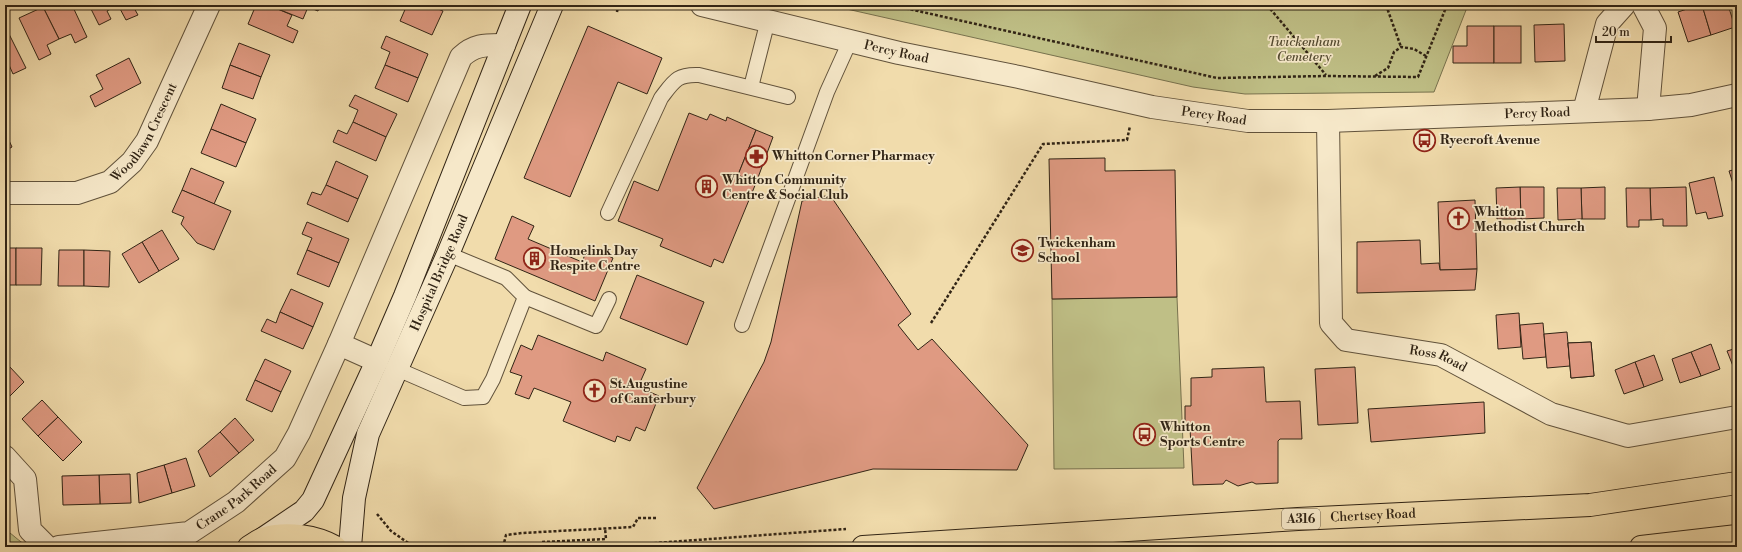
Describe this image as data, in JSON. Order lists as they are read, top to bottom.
{
  "streets": {
    "highway": ["Chertsey Road", "A316"],
    "street": [
      "Percy Road",
      "Woodlawn Crescent",
      "Hospital Bridge Road",
      "Ross Road",
      "Crane Park Road"
    ]
  },
  "crossings": [
    ["Percy Road", "Ross Road"]
  ],
  "parks": ["Twickenham Cemetery"],
  "places": {
    "bus stop": ["Ryecroft Avenue", "Whitton Sports Centre"],
    "pharmacy": ["Whitton Corner Pharmacy"],
    "building": ["Whitton Community Centre & Social Club", "Homelink Day Respite Centre"],
    "church": ["Whitton Methodist Church", "St.Augustine of Canterbury"],
    "school or university": ["Twickenham School"]
  },
  "scale_bar": "20 m"
}
